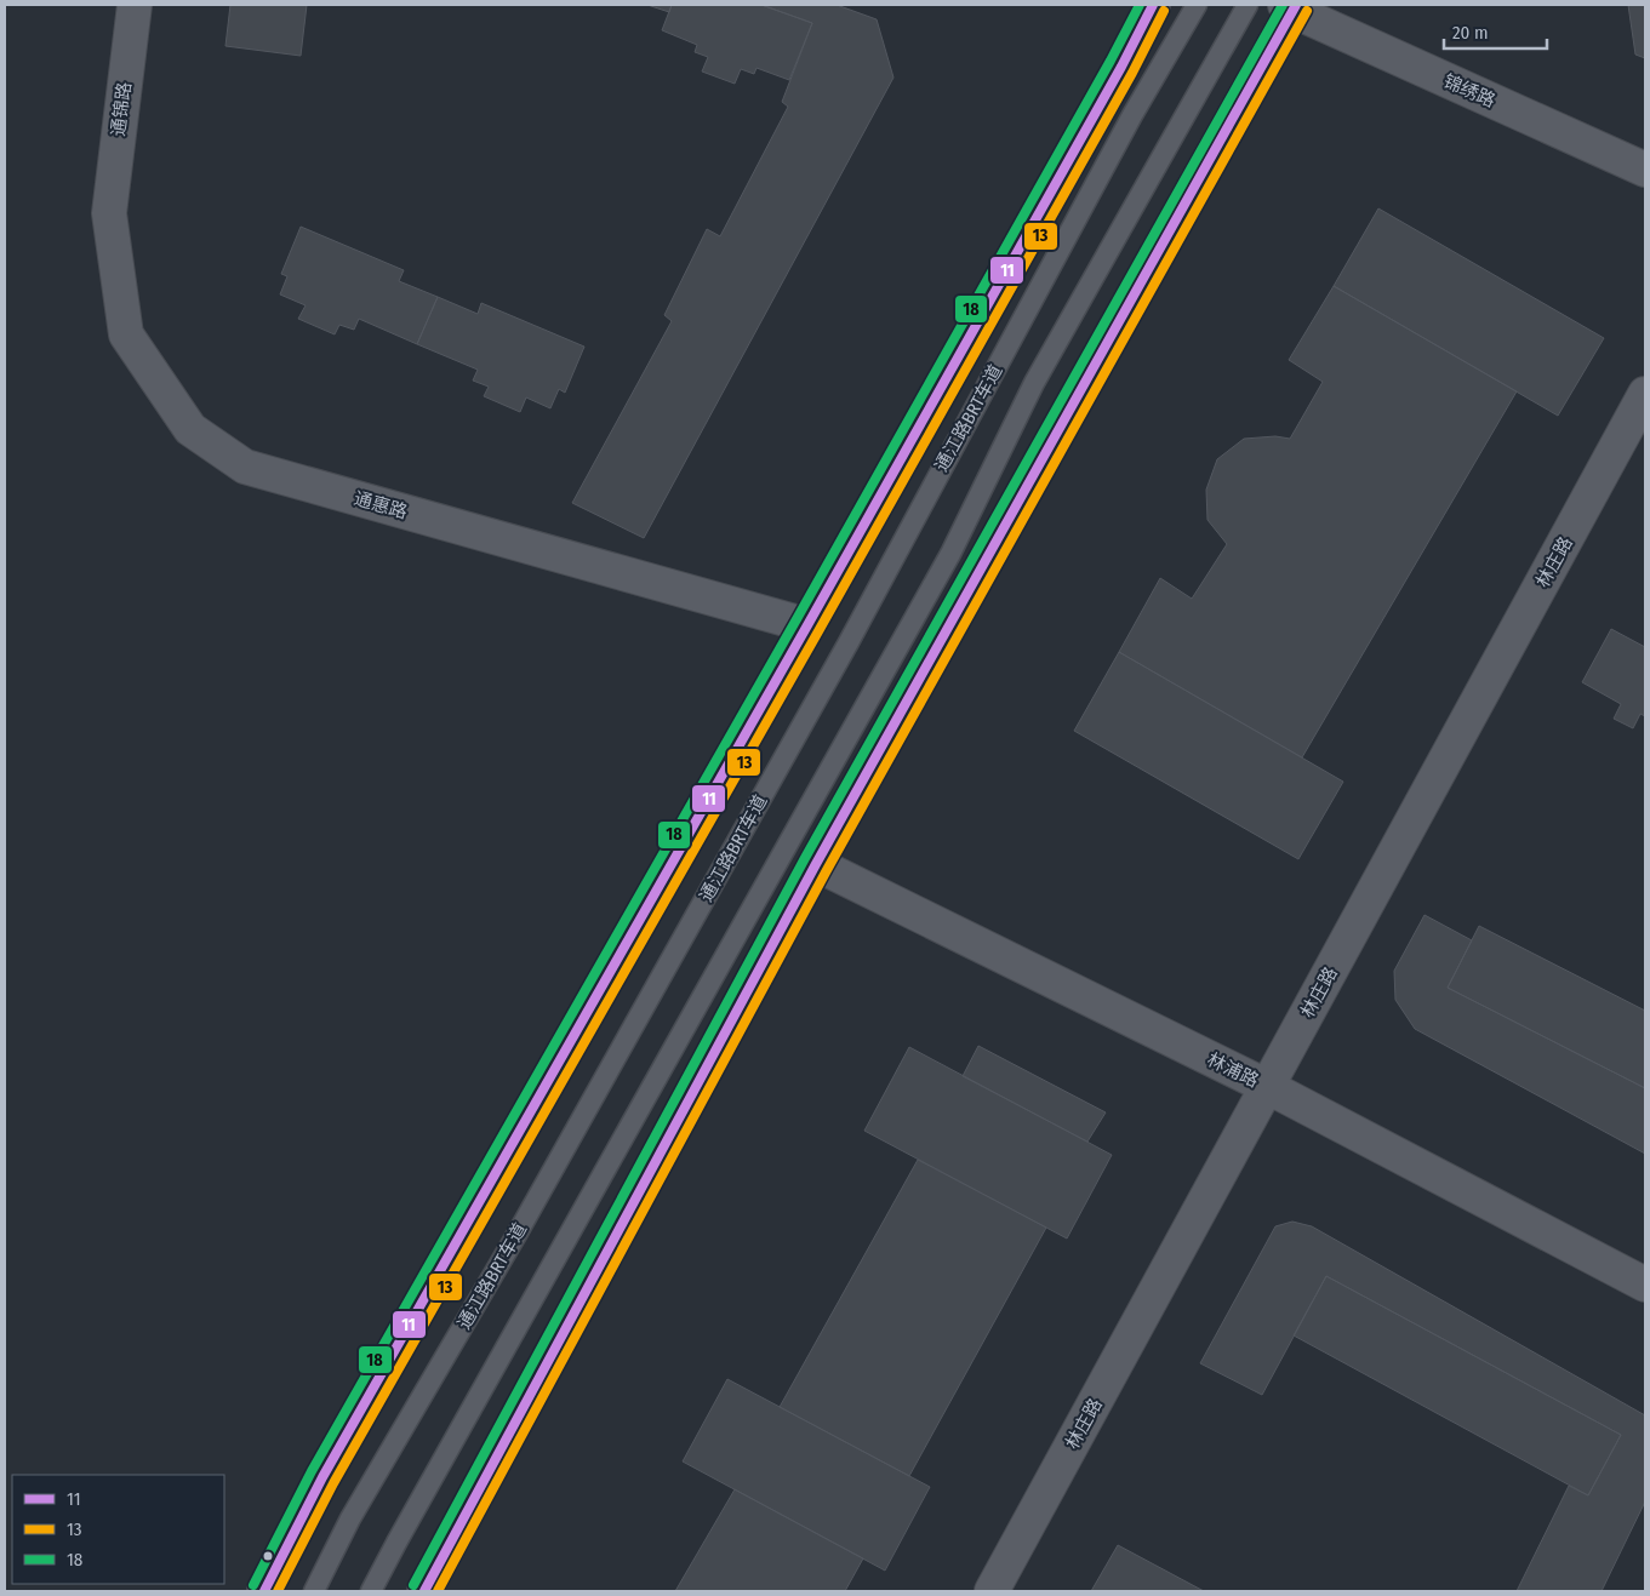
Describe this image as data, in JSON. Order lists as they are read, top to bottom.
{
  "streets": {
    "street": [
      "锦绣路",
      "通锦路",
      "通惠路",
      "林庄路",
      "林浦路"
    ],
    "lane": ["通江路BRT车道"]
  },
  "crossings": [
    ["通锦路", "通惠路"],
    ["林庄路", "林浦路"]
  ],
  "lines": ["transit line 11", "transit line 18", "transit line 13"],
  "legend": ["11", "13", "18"],
  "scale_bar": "20 m"
}
